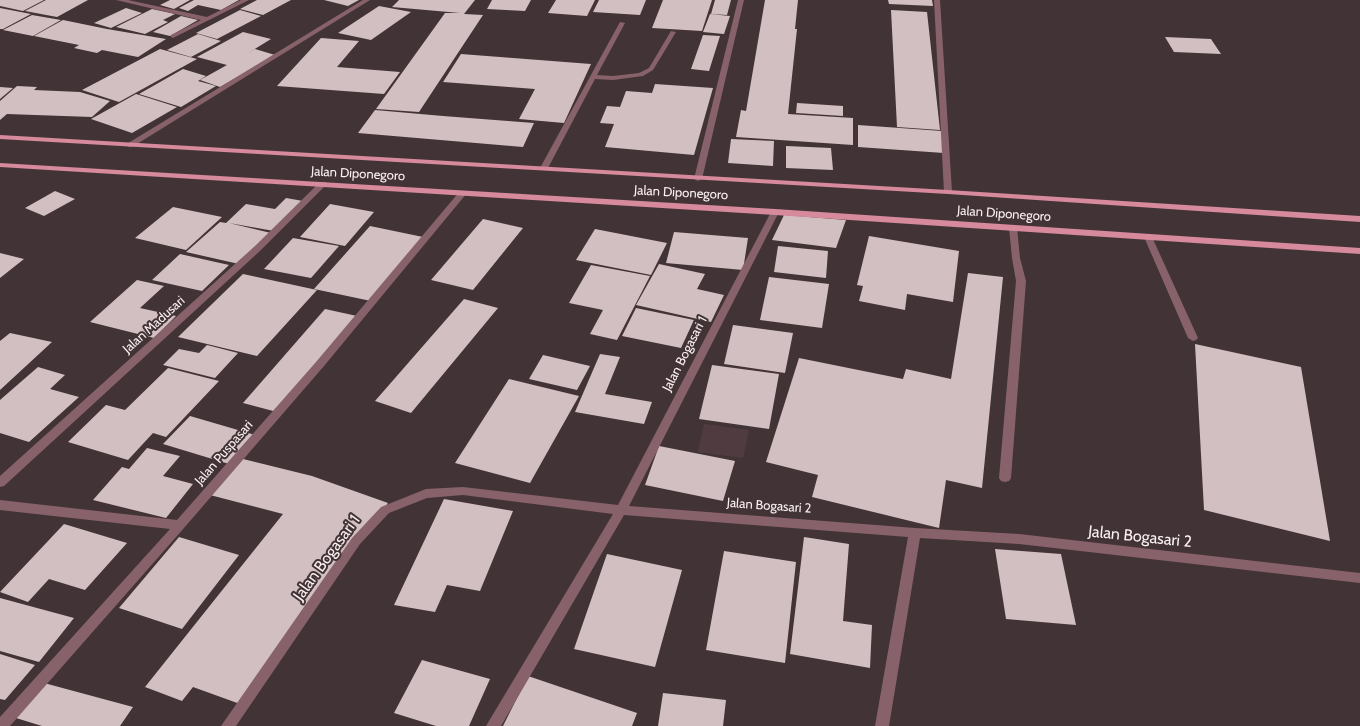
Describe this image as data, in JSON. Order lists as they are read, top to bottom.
{
  "streets": {
    "main road": ["Jalan Diponegoro"],
    "street": [
      "Jalan Madusari",
      "Jalan Bogasari 1",
      "Jalan Puspasari",
      "Jalan Bogasari 2"
    ]
  },
  "crossings": [
    ["Jalan Diponegoro", "Jalan Madusari"],
    ["Jalan Diponegoro", "Jalan Bogasari 1"],
    ["Jalan Diponegoro", "Jalan Puspasari"],
    ["Jalan Bogasari 1", "Jalan Bogasari 2"]
  ]
}
